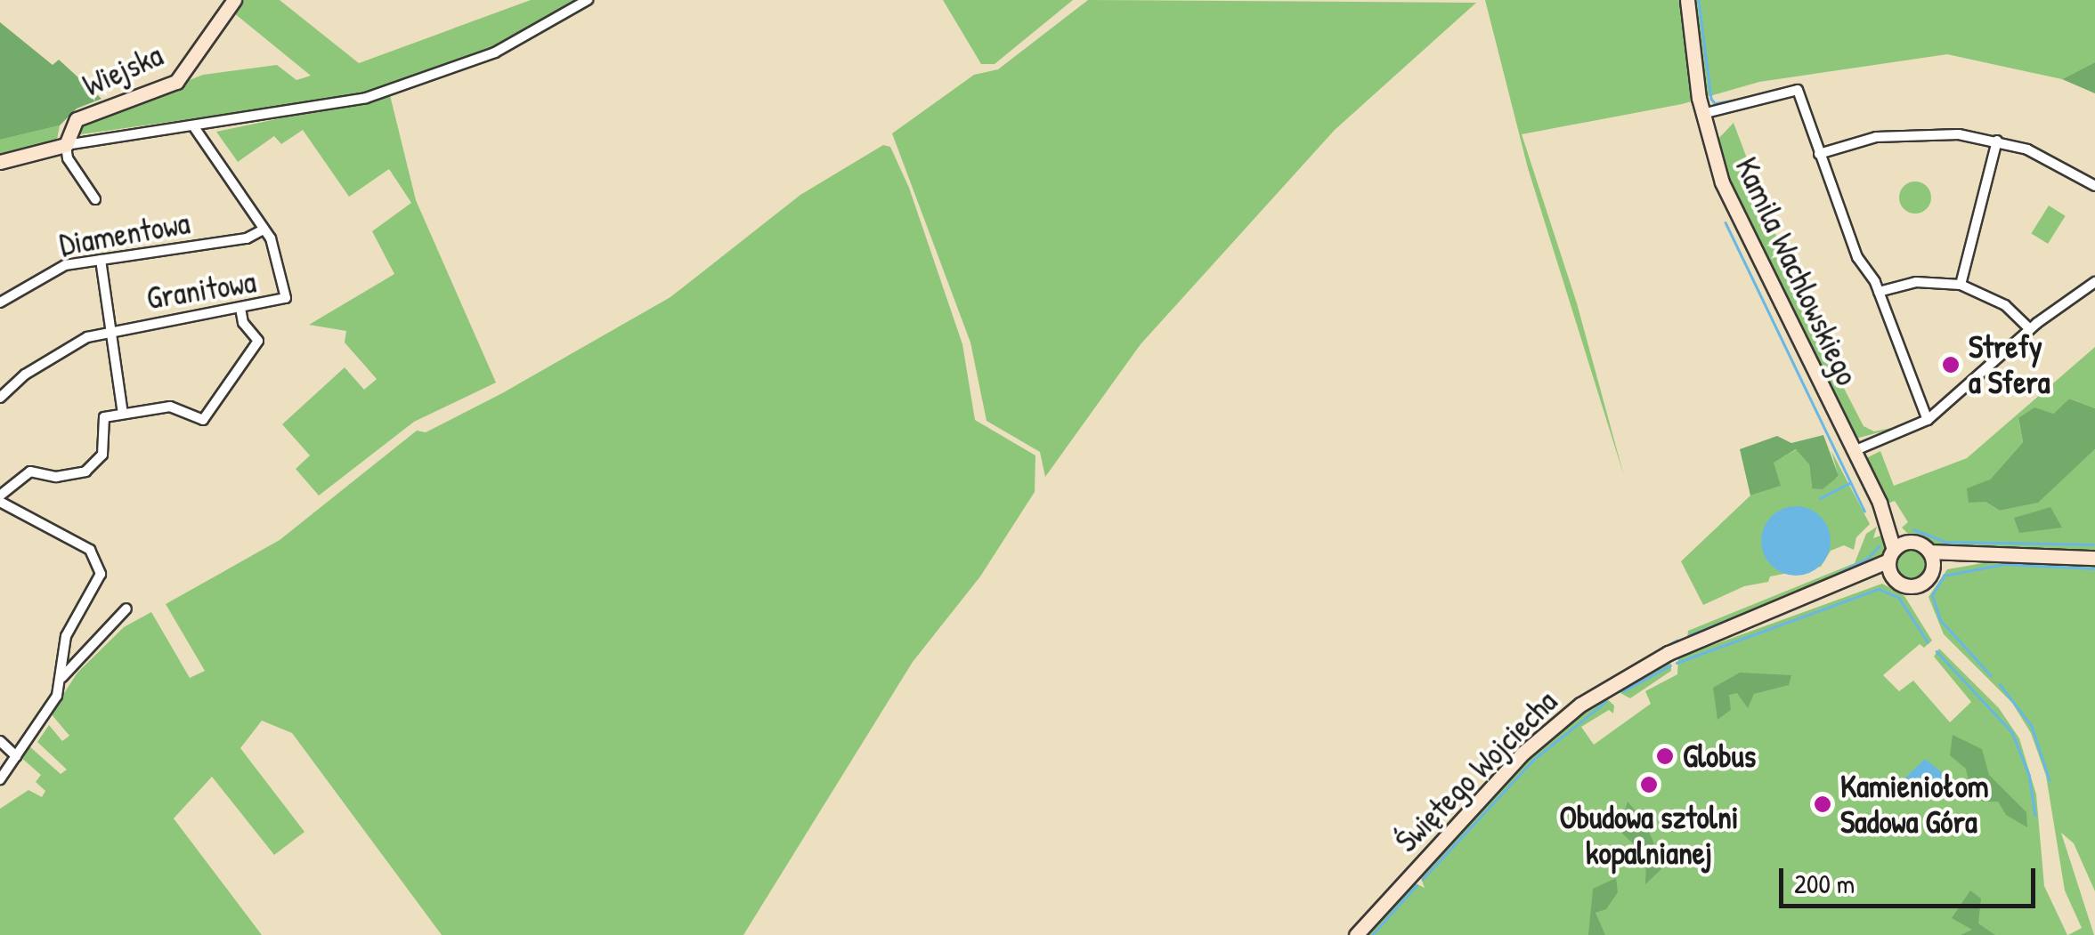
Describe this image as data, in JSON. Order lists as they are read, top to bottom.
{
  "streets": {
    "street": [
      "Wiejska",
      "Diamentowa",
      "Kamila Wachlowskiego",
      "Granitowa",
      "Świętego Wojciecha"
    ]
  },
  "crossings": [
    ["Diamentowa", "Granitowa"],
    ["Kamila Wachlowskiego", "Świętego Wojciecha"]
  ],
  "places": [
    "Strefy a Sfera",
    "Globus",
    "Obudowa sztolni kopalnianej",
    "Kamieniołom Sadowa Góra"
  ],
  "scale_bar": "200 m"
}
